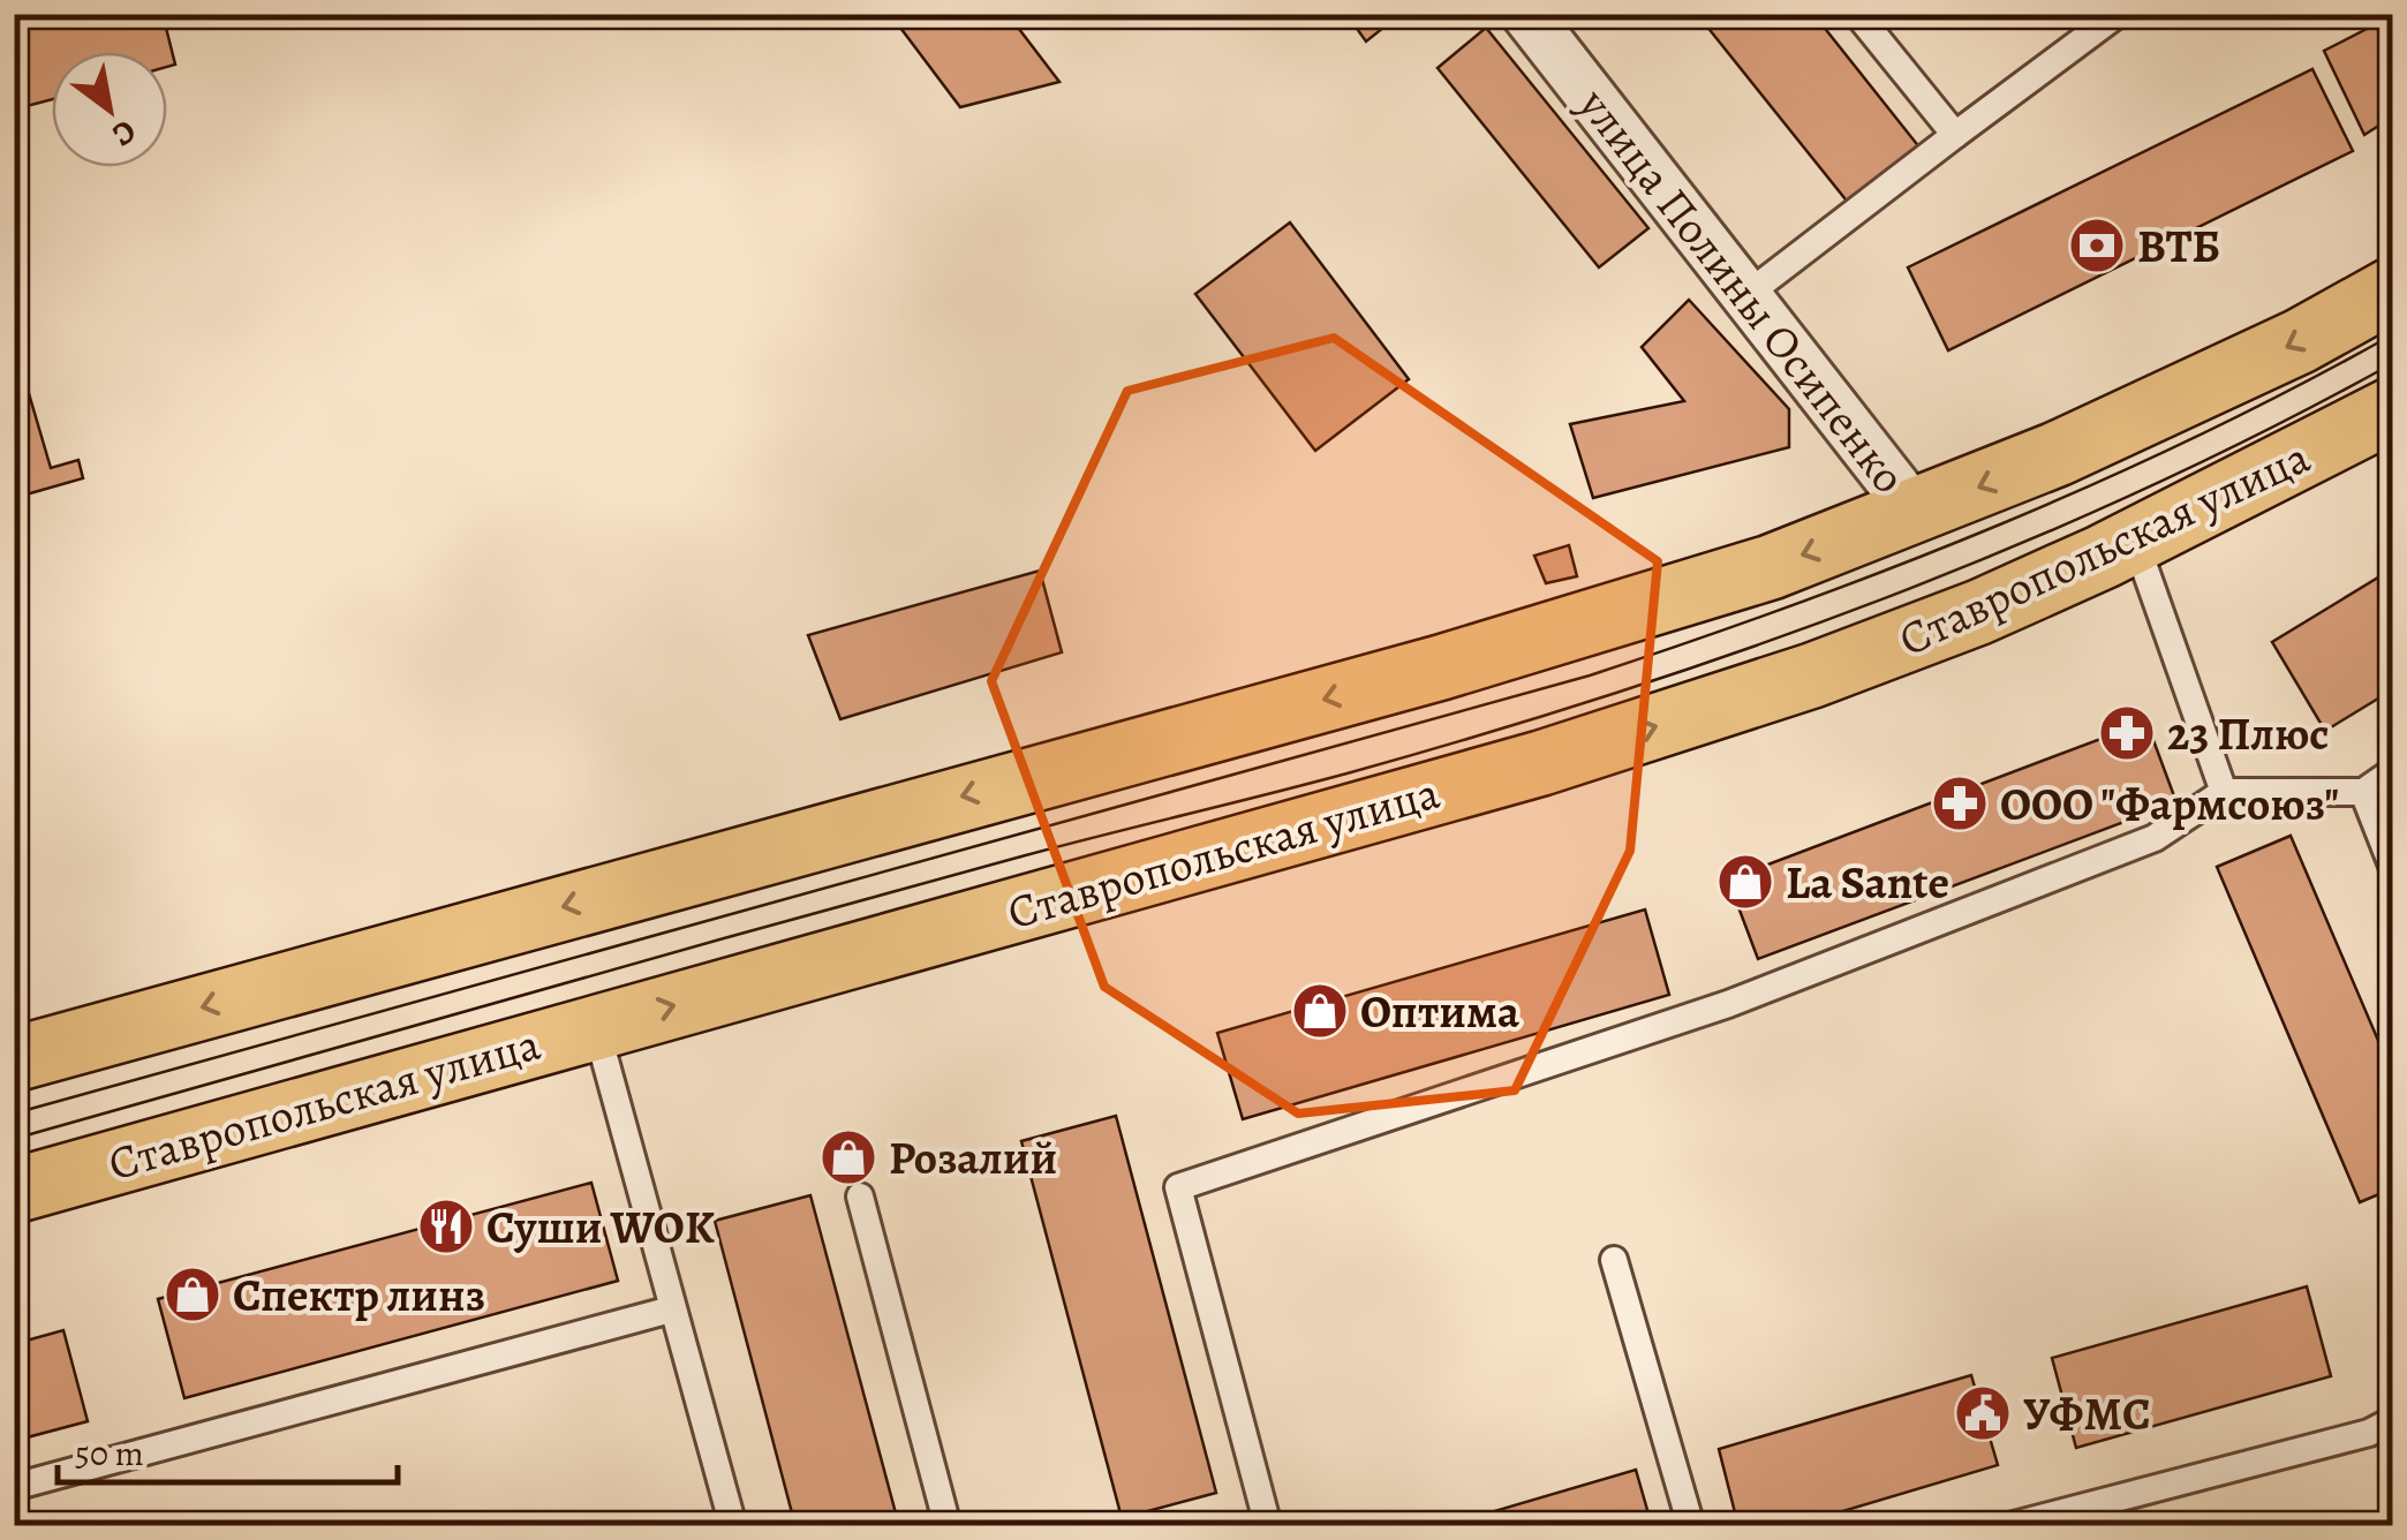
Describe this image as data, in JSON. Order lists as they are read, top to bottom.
{
  "streets": {
    "main road": ["Ставропольская улица"],
    "street": ["улица Полины Осипенко"]
  },
  "places": {
    "bank": ["ВТБ"],
    "pharmacy": ["23 Плюс", "ООО \"Фармсоюз\""],
    "shop": [
      "La Sante",
      "Оптима",
      "Розалий",
      "Спектр линз"
    ],
    "restaurant": ["Суши WOK"],
    "public building": ["УФМС"]
  },
  "scale_bar": "50 m",
  "north": "bottom right"
}
